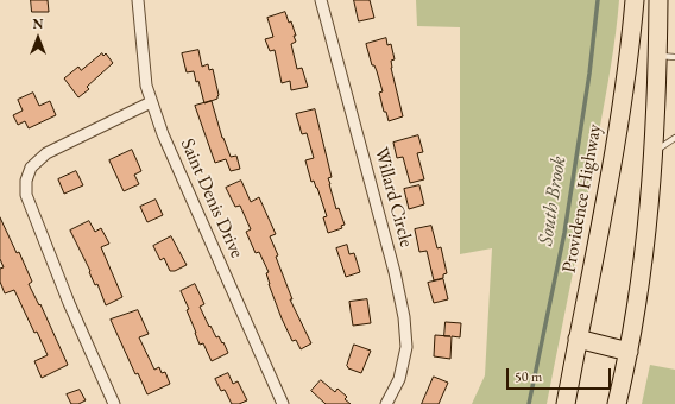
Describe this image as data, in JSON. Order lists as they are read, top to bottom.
{
  "streets": {
    "main road": ["Providence Highway"],
    "street": ["Willard Circle", "Saint Denis Drive"]
  },
  "water": ["South Brook"],
  "scale_bar": "50 m",
  "north": "top"
}
